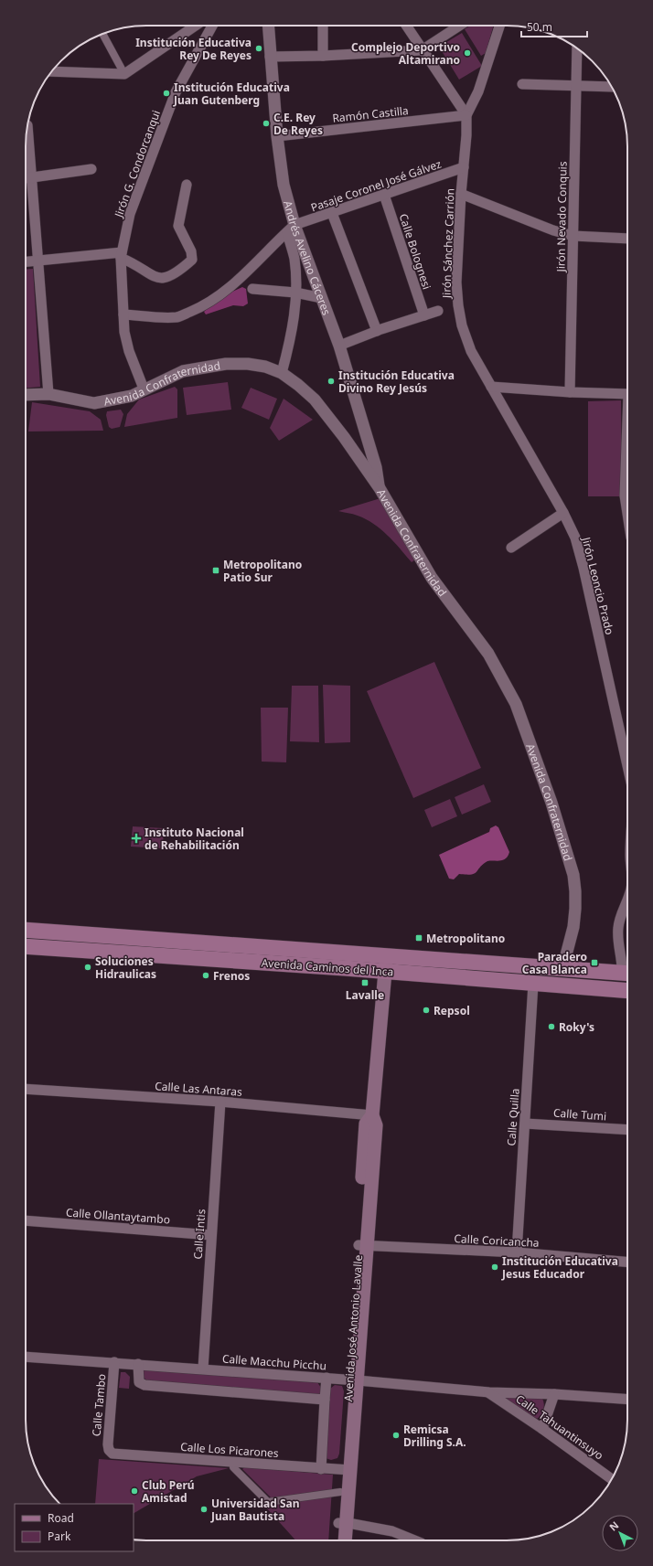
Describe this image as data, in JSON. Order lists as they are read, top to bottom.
{
  "streets": {
    "main road": ["Avenida Caminos del Inca", "Avenida José Antonio Lavalle"],
    "street": [
      "Ramón Castilla",
      "Jirón G. Condorcanqui",
      "Pasaje Coronel José Gálvez",
      "Jirón Nevado Conquis",
      "Jirón Sánchez Carrión",
      "Calle Bolognesi",
      "Andrés Avelino Cáceres",
      "Avenida Confraternidad",
      "Jirón Leoncio Prado",
      "Calle Las Antaras",
      "Calle Tumi",
      "Calle Quilla",
      "Calle Ollantaytambo",
      "Calle Intis",
      "Calle Coricancha",
      "Calle Macchu Picchu",
      "Calle Tambo",
      "Calle Tahuantinsuyo",
      "Calle Los Picarones"
    ]
  },
  "crossings": [
    ["Ramón Castilla", "Jirón Sánchez Carrión"],
    ["Ramón Castilla", "Andrés Avelino Cáceres"],
    ["Jirón G. Condorcanqui", "Avenida Confraternidad"],
    ["Pasaje Coronel José Gálvez", "Jirón Sánchez Carrión"],
    ["Pasaje Coronel José Gálvez", "Calle Bolognesi"],
    ["Pasaje Coronel José Gálvez", "Andrés Avelino Cáceres"],
    ["Jirón Sánchez Carrión", "Jirón Leoncio Prado"],
    ["Andrés Avelino Cáceres", "Avenida Confraternidad"],
    ["Avenida Confraternidad", "Avenida Caminos del Inca"],
    ["Avenida Caminos del Inca", "Calle Quilla"],
    ["Avenida Caminos del Inca", "Avenida José Antonio Lavalle"],
    ["Calle Las Antaras", "Calle Intis"],
    ["Calle Las Antaras", "Avenida José Antonio Lavalle"],
    ["Calle Tumi", "Calle Quilla"],
    ["Calle Quilla", "Calle Coricancha"],
    ["Calle Ollantaytambo", "Calle Intis"],
    ["Calle Intis", "Calle Macchu Picchu"],
    ["Calle Coricancha", "Avenida José Antonio Lavalle"],
    ["Avenida José Antonio Lavalle", "Calle Macchu Picchu"],
    ["Avenida José Antonio Lavalle", "Calle Los Picarones"],
    ["Calle Macchu Picchu", "Calle Tambo"],
    ["Calle Macchu Picchu", "Calle Tahuantinsuyo"],
    ["Calle Tambo", "Calle Los Picarones"]
  ],
  "places": {
    "other": [
      "Institución Educativa Rey De Reyes",
      "Complejo Deportivo Altamirano",
      "Institución Educativa Juan Gutenberg",
      "C.E. Rey De Reyes",
      "Institución Educativa Divino Rey Jesús",
      "Soluciones Hidraulicas",
      "Frenos",
      "Repsol",
      "Roky's",
      "Institución Educativa Jesus Educador",
      "Remicsa Drilling S.A.",
      "Club Perú Amistad",
      "Universidad San Juan Bautista"
    ],
    "transit": [
      "Metropolitano Patio Sur",
      "Metropolitano",
      "Paradero Casa Blanca",
      "Lavalle"
    ],
    "health": ["Instituto Nacional de Rehabilitación"]
  },
  "legend": ["Road", "Park"],
  "scale_bar": "50 m",
  "north": "top left"
}
